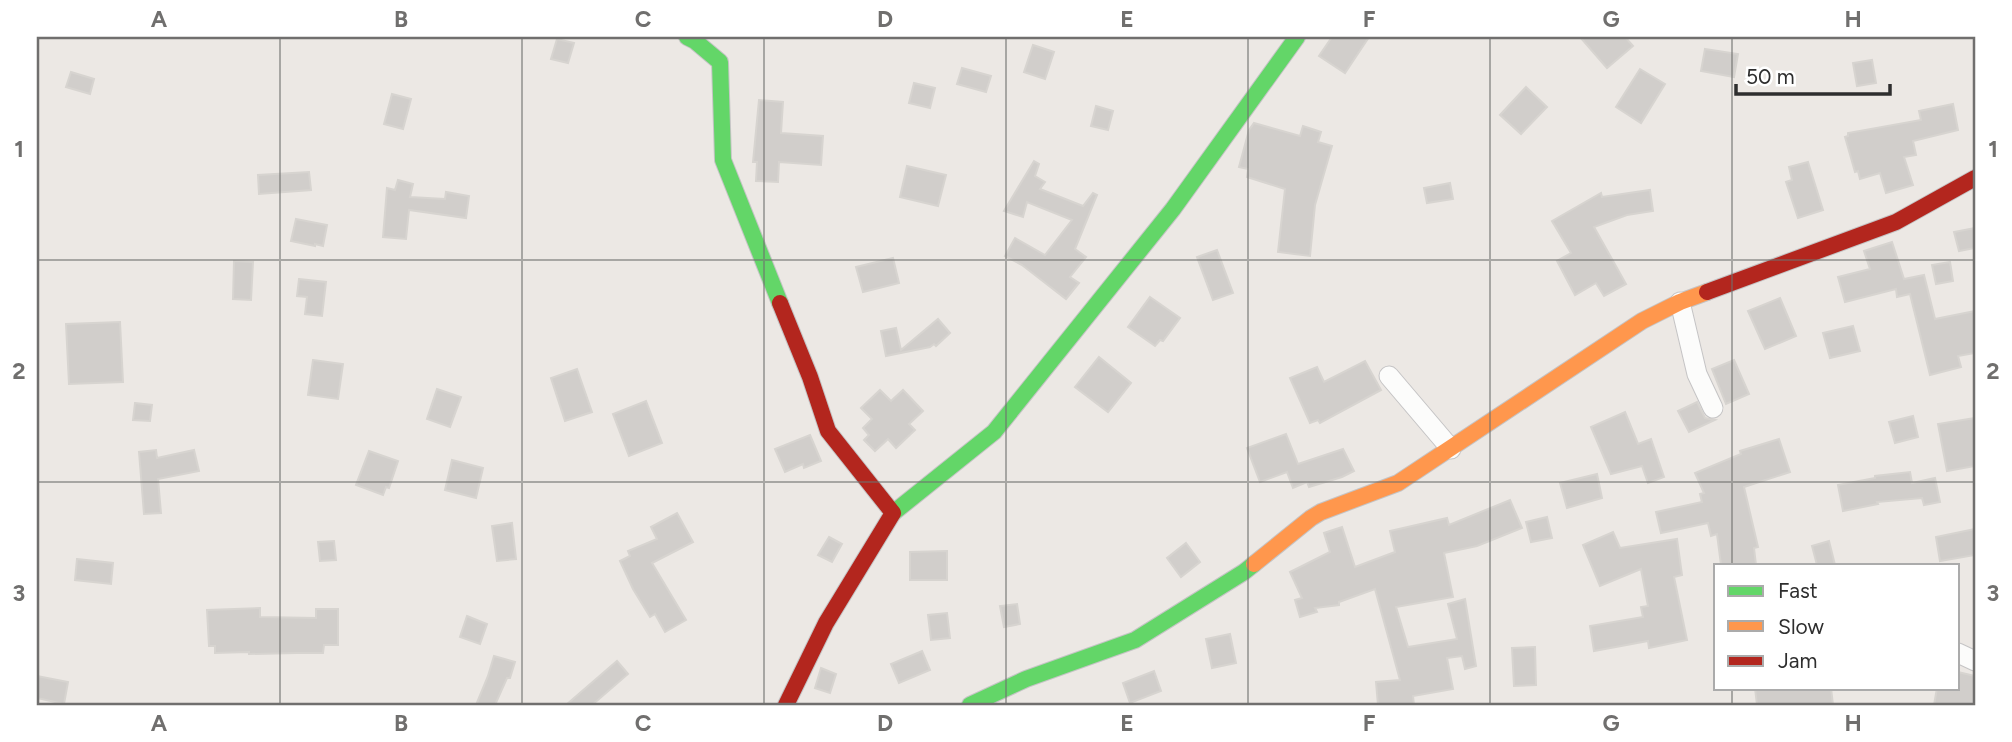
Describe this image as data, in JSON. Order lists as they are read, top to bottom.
{
  "legend": ["Fast", "Slow", "Jam"],
  "scale_bar": "50 m",
  "grid": {
    "columns": [
      "A",
      "B",
      "C",
      "D",
      "E",
      "F",
      "G",
      "H"
    ],
    "rows": ["1", "2", "3"]
  }
}
